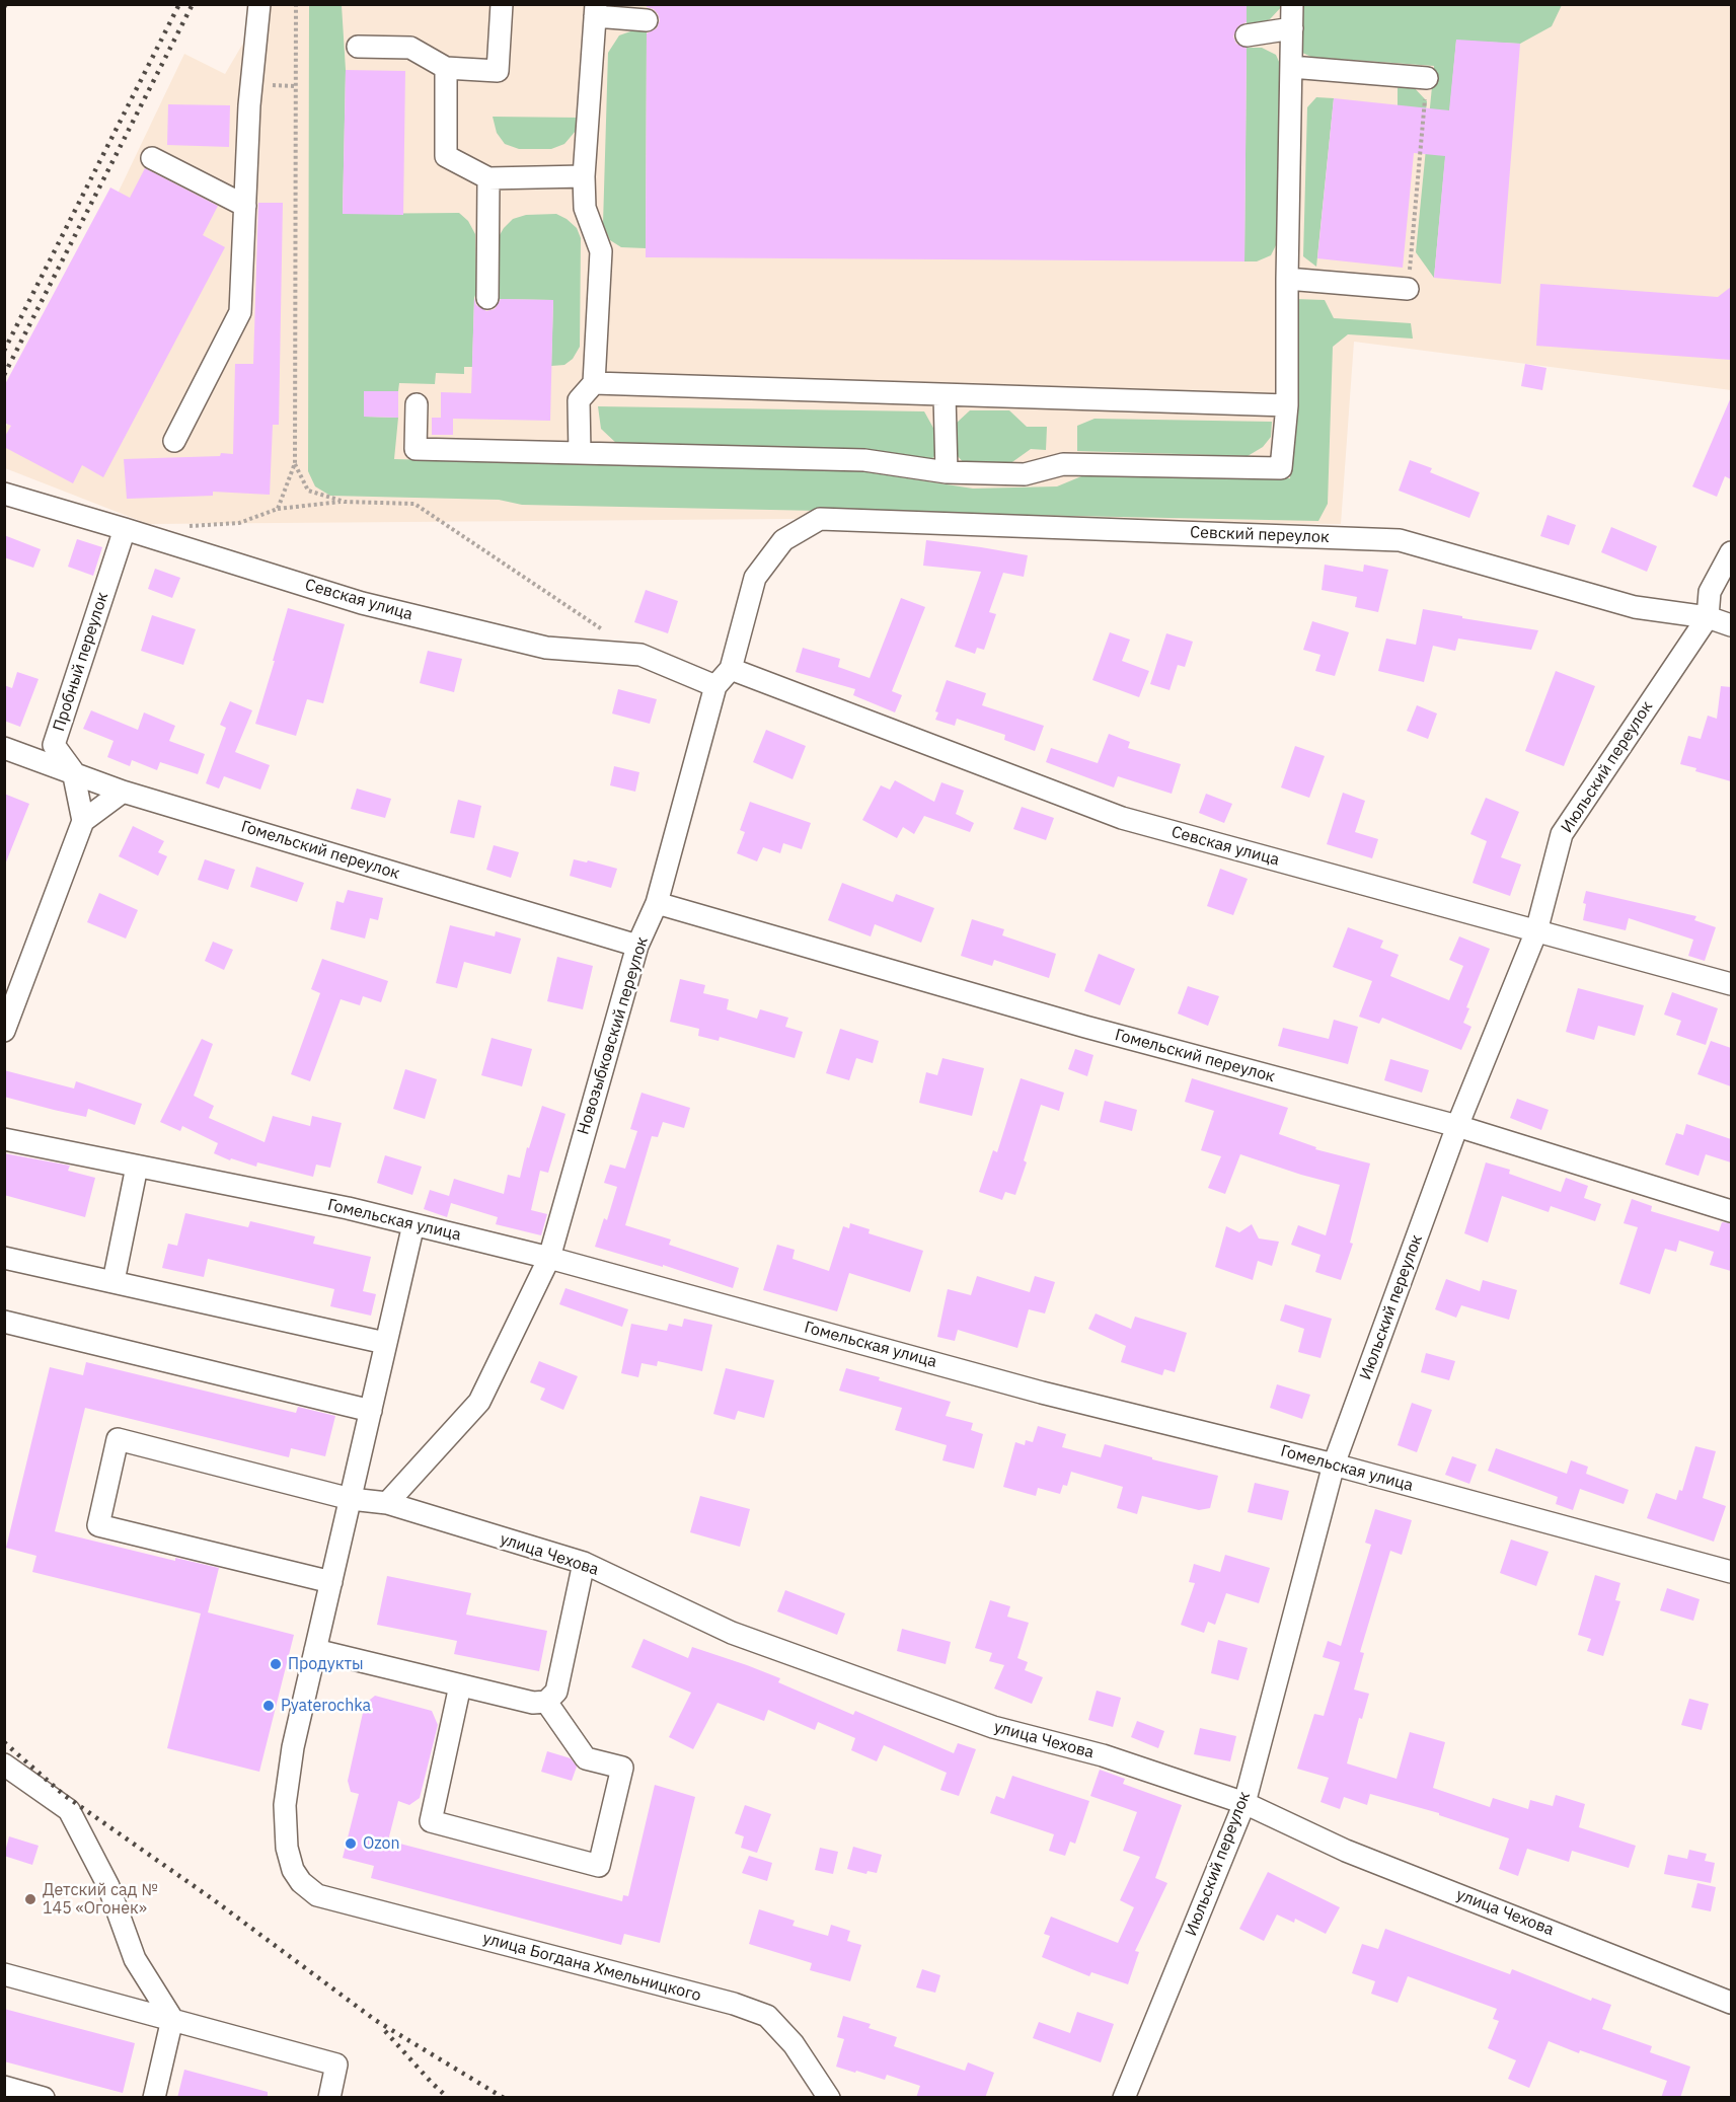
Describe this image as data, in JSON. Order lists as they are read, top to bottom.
{
  "streets": {
    "street": [
      "Севский переулок",
      "Севская улица",
      "Пробный переулок",
      "Июльский переулок",
      "Гомельский переулок",
      "Новозыбковский переулок",
      "Гомельская улица",
      "улица Чехова",
      "улица Богдана Хмельницкого"
    ]
  },
  "crossings": [
    ["Севский переулок", "Июльский переулок"],
    ["Севский переулок", "Новозыбковский переулок"],
    ["Севская улица", "Пробный переулок"],
    ["Севская улица", "Июльский переулок"],
    ["Севская улица", "Новозыбковский переулок"],
    ["Пробный переулок", "Гомельский переулок"],
    ["Июльский переулок", "Гомельский переулок"],
    ["Июльский переулок", "Гомельская улица"],
    ["Июльский переулок", "улица Чехова"],
    ["Гомельский переулок", "Новозыбковский переулок"],
    ["Новозыбковский переулок", "Гомельская улица"],
    ["Новозыбковский переулок", "улица Чехова"]
  ],
  "places": [
    "Продукты",
    "Pyaterochka",
    "Ozon",
    "Детский сад № 145 «Огонек»"
  ]
}
